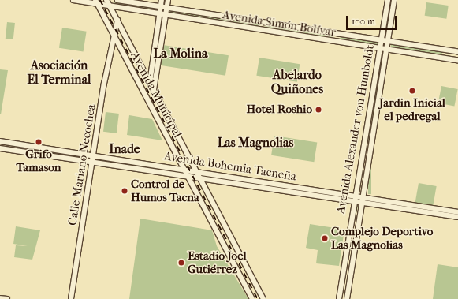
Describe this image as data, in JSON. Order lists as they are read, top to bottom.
{
  "streets": {
    "main road": ["Avenida Municipal", "Avenida Alexander von Humboldt", "Avenida Bohemia Tacneña"],
    "street": ["Avenida Simón Bolívar", "Calle Mariano Necochea"]
  },
  "crossings": [
    ["Avenida Simón Bolívar", "Avenida Municipal"],
    ["Avenida Simón Bolívar", "Avenida Alexander von Humboldt"],
    ["Avenida Municipal", "Calle Mariano Necochea"],
    ["Avenida Municipal", "Avenida Bohemia Tacneña"],
    ["Avenida Alexander von Humboldt", "Avenida Bohemia Tacneña"],
    ["Calle Mariano Necochea", "Avenida Bohemia Tacneña"]
  ],
  "districts": [
    "La Molina",
    "Asociación El Terminal",
    "Abelardo Quiñones",
    "Las Magnolias",
    "Inade"
  ],
  "places": [
    "Jardin Inicial el pedregal",
    "Hotel Roshio",
    "Grifo Tamason",
    "Control de Humos Tacna",
    "Complejo Deportivo Las Magnolias",
    "Estadio Joel Gutiérrez"
  ],
  "scale_bar": "100 m"
}
